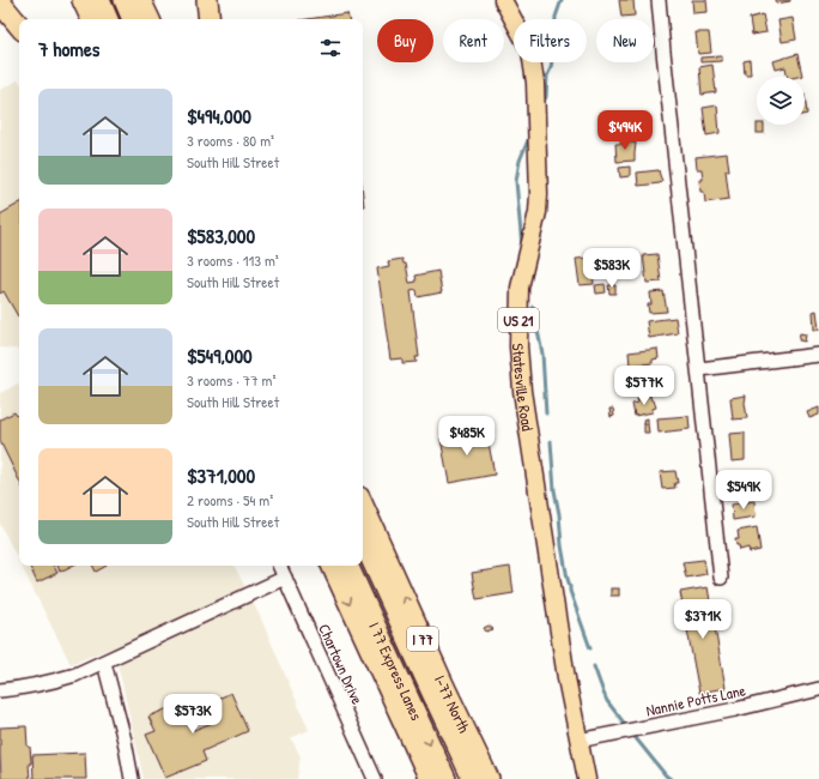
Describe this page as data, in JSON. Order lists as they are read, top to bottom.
{
  "streets": {
    "highway": ["I 77", "I 77 Express Lanes", "I-77 North"],
    "main road": ["US 21", "Statesville Road"],
    "street": ["Chartown Drive", "Nannie Potts Lane"]
  },
  "crossings": [
    ["Statesville Road", "Nannie Potts Lane"]
  ],
  "page": {
    "chip": [
      "Buy",
      "Rent",
      "Filters",
      "New"
    ],
    "heading": "7 homes",
    "list": [
      {
        "name": "$494,000",
        "note": "3 rooms · 80 m² · South Hill Street"
      },
      {
        "name": "$583,000",
        "note": "3 rooms · 113 m² · South Hill Street"
      },
      {
        "name": "$549,000",
        "note": "3 rooms · 77 m² · South Hill Street"
      },
      {
        "name": "$371,000",
        "note": "2 rooms · 54 m² · South Hill Street"
      }
    ],
    "price": [
      "$494K",
      "$583K",
      "$577K",
      "$485K",
      "$549K",
      "$371K",
      "$573K"
    ]
  }
}
